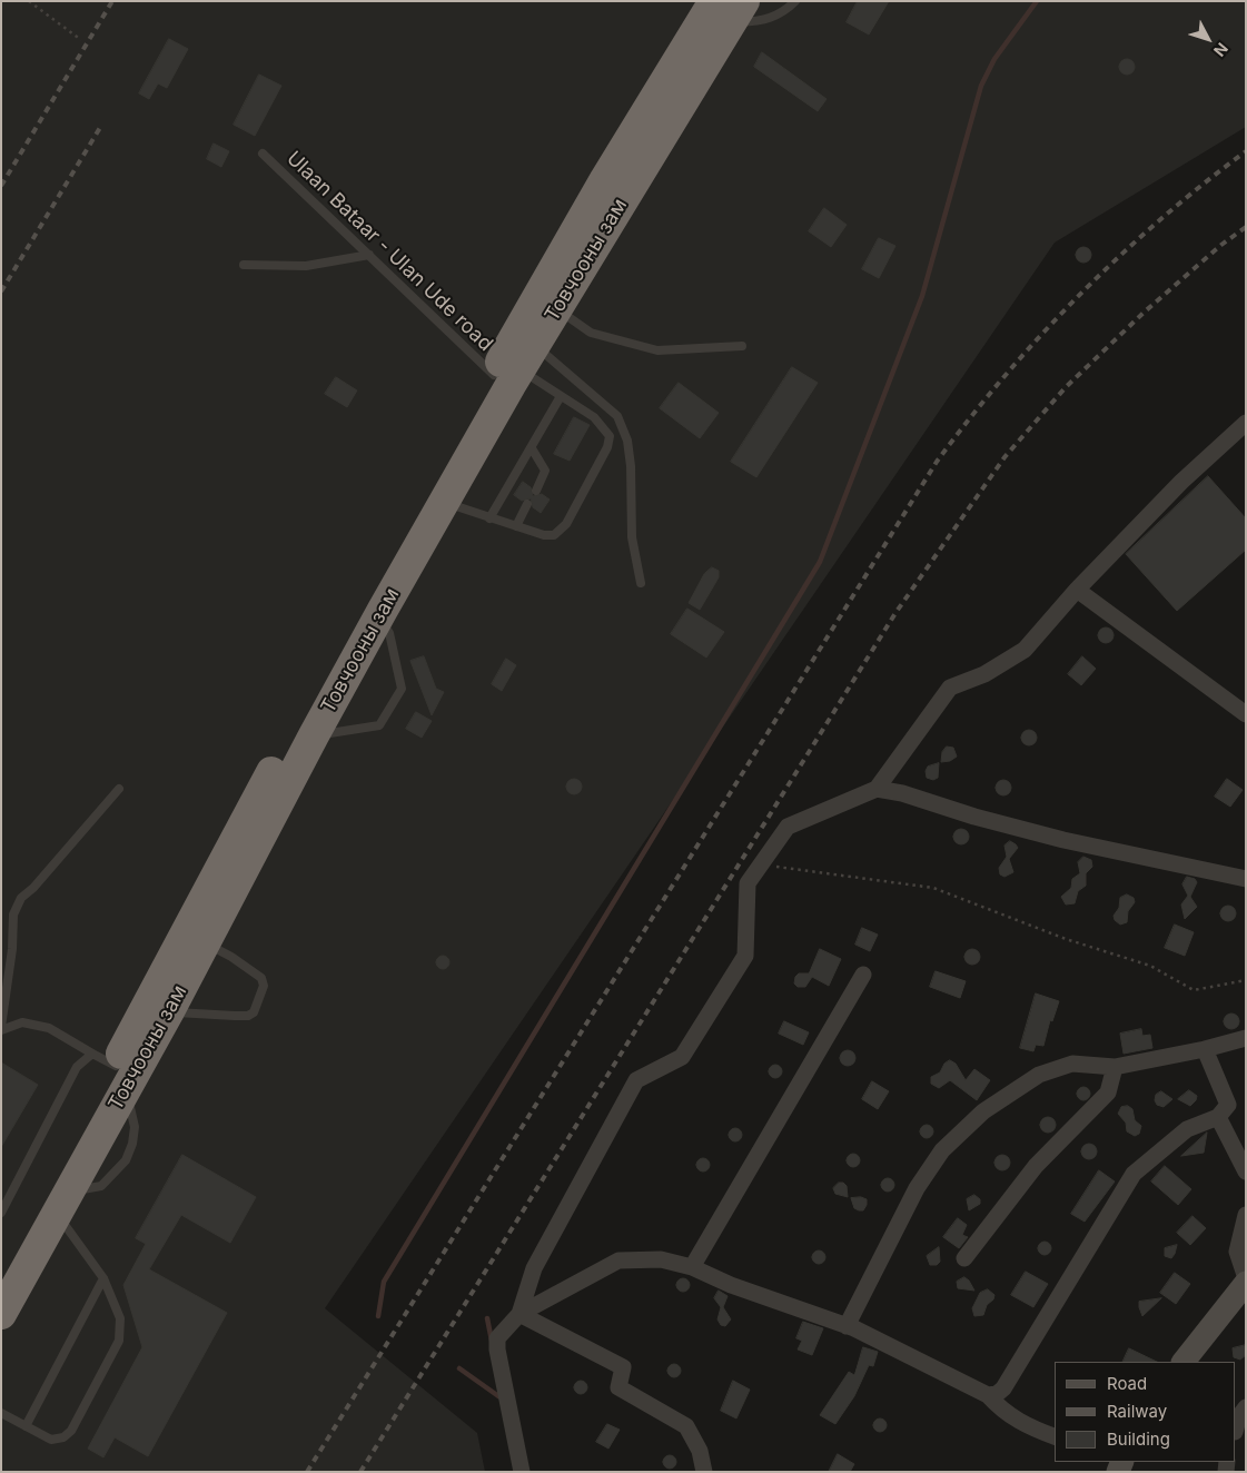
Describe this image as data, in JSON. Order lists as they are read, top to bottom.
{
  "streets": {
    "highway": ["Товчооны зам"],
    "lane": ["Ulaan Bataar - Ulan Ude road"]
  },
  "crossings": [
    ["Ulaan Bataar - Ulan Ude road", "Товчооны зам"]
  ],
  "legend": ["Road", "Railway", "Building"],
  "north": "bottom right"
}
